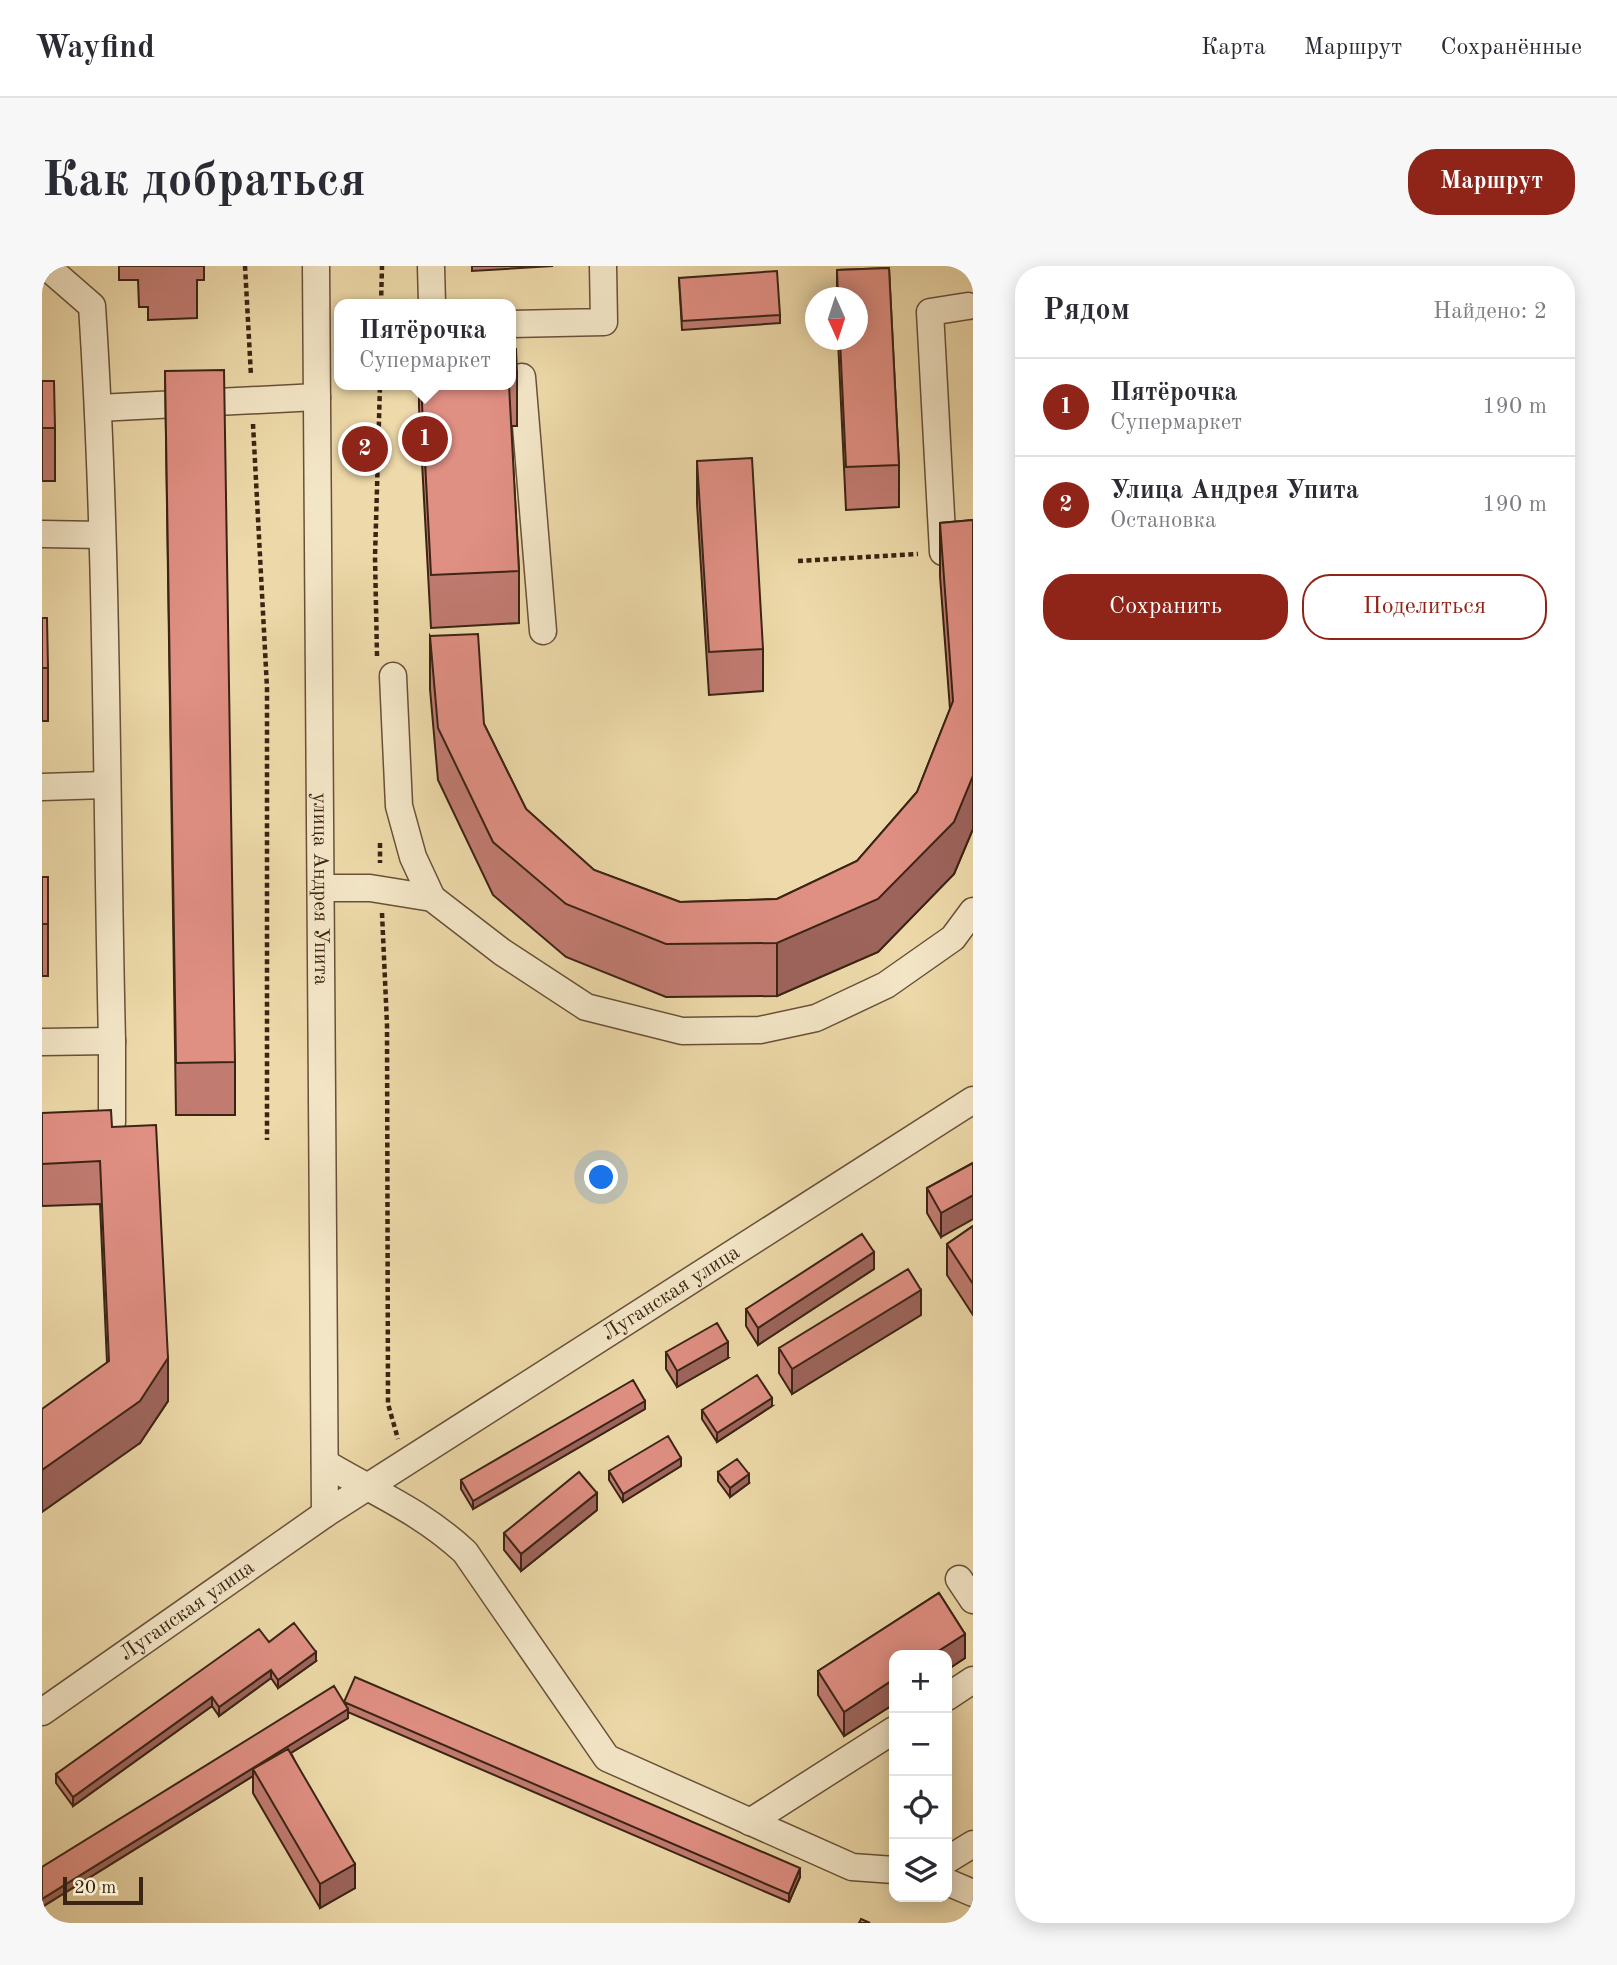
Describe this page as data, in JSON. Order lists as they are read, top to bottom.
{
  "streets": {
    "street": ["улица Андрея Упита", "Луганская улица"]
  },
  "crossings": [
    ["улица Андрея Упита", "Луганская улица"]
  ],
  "scale_bar": "20 m",
  "north": "bottom",
  "page": {
    "header": "Wayfind",
    "nav": ["Карта", "Маршрут", "Сохранённые"],
    "buttons": [
      "Маршрут",
      ["Сохранить", "Поделиться"]
    ],
    "title": "Как добраться",
    "heading": ["Рядом", "Найдено: 2"],
    "popup": ["Пятёрочка", "Супермаркет"],
    "list": [
      {
        "mark": "1",
        "name": "Пятёрочка",
        "note": "Супермаркет",
        "value": "190 m"
      },
      {
        "mark": "2",
        "name": "Улица Андрея Упита",
        "note": "Остановка",
        "value": "190 m"
      }
    ],
    "pins": ["1", "2"],
    "map_buttons": ["+", "−"],
    "scale": "20 m"
  }
}
